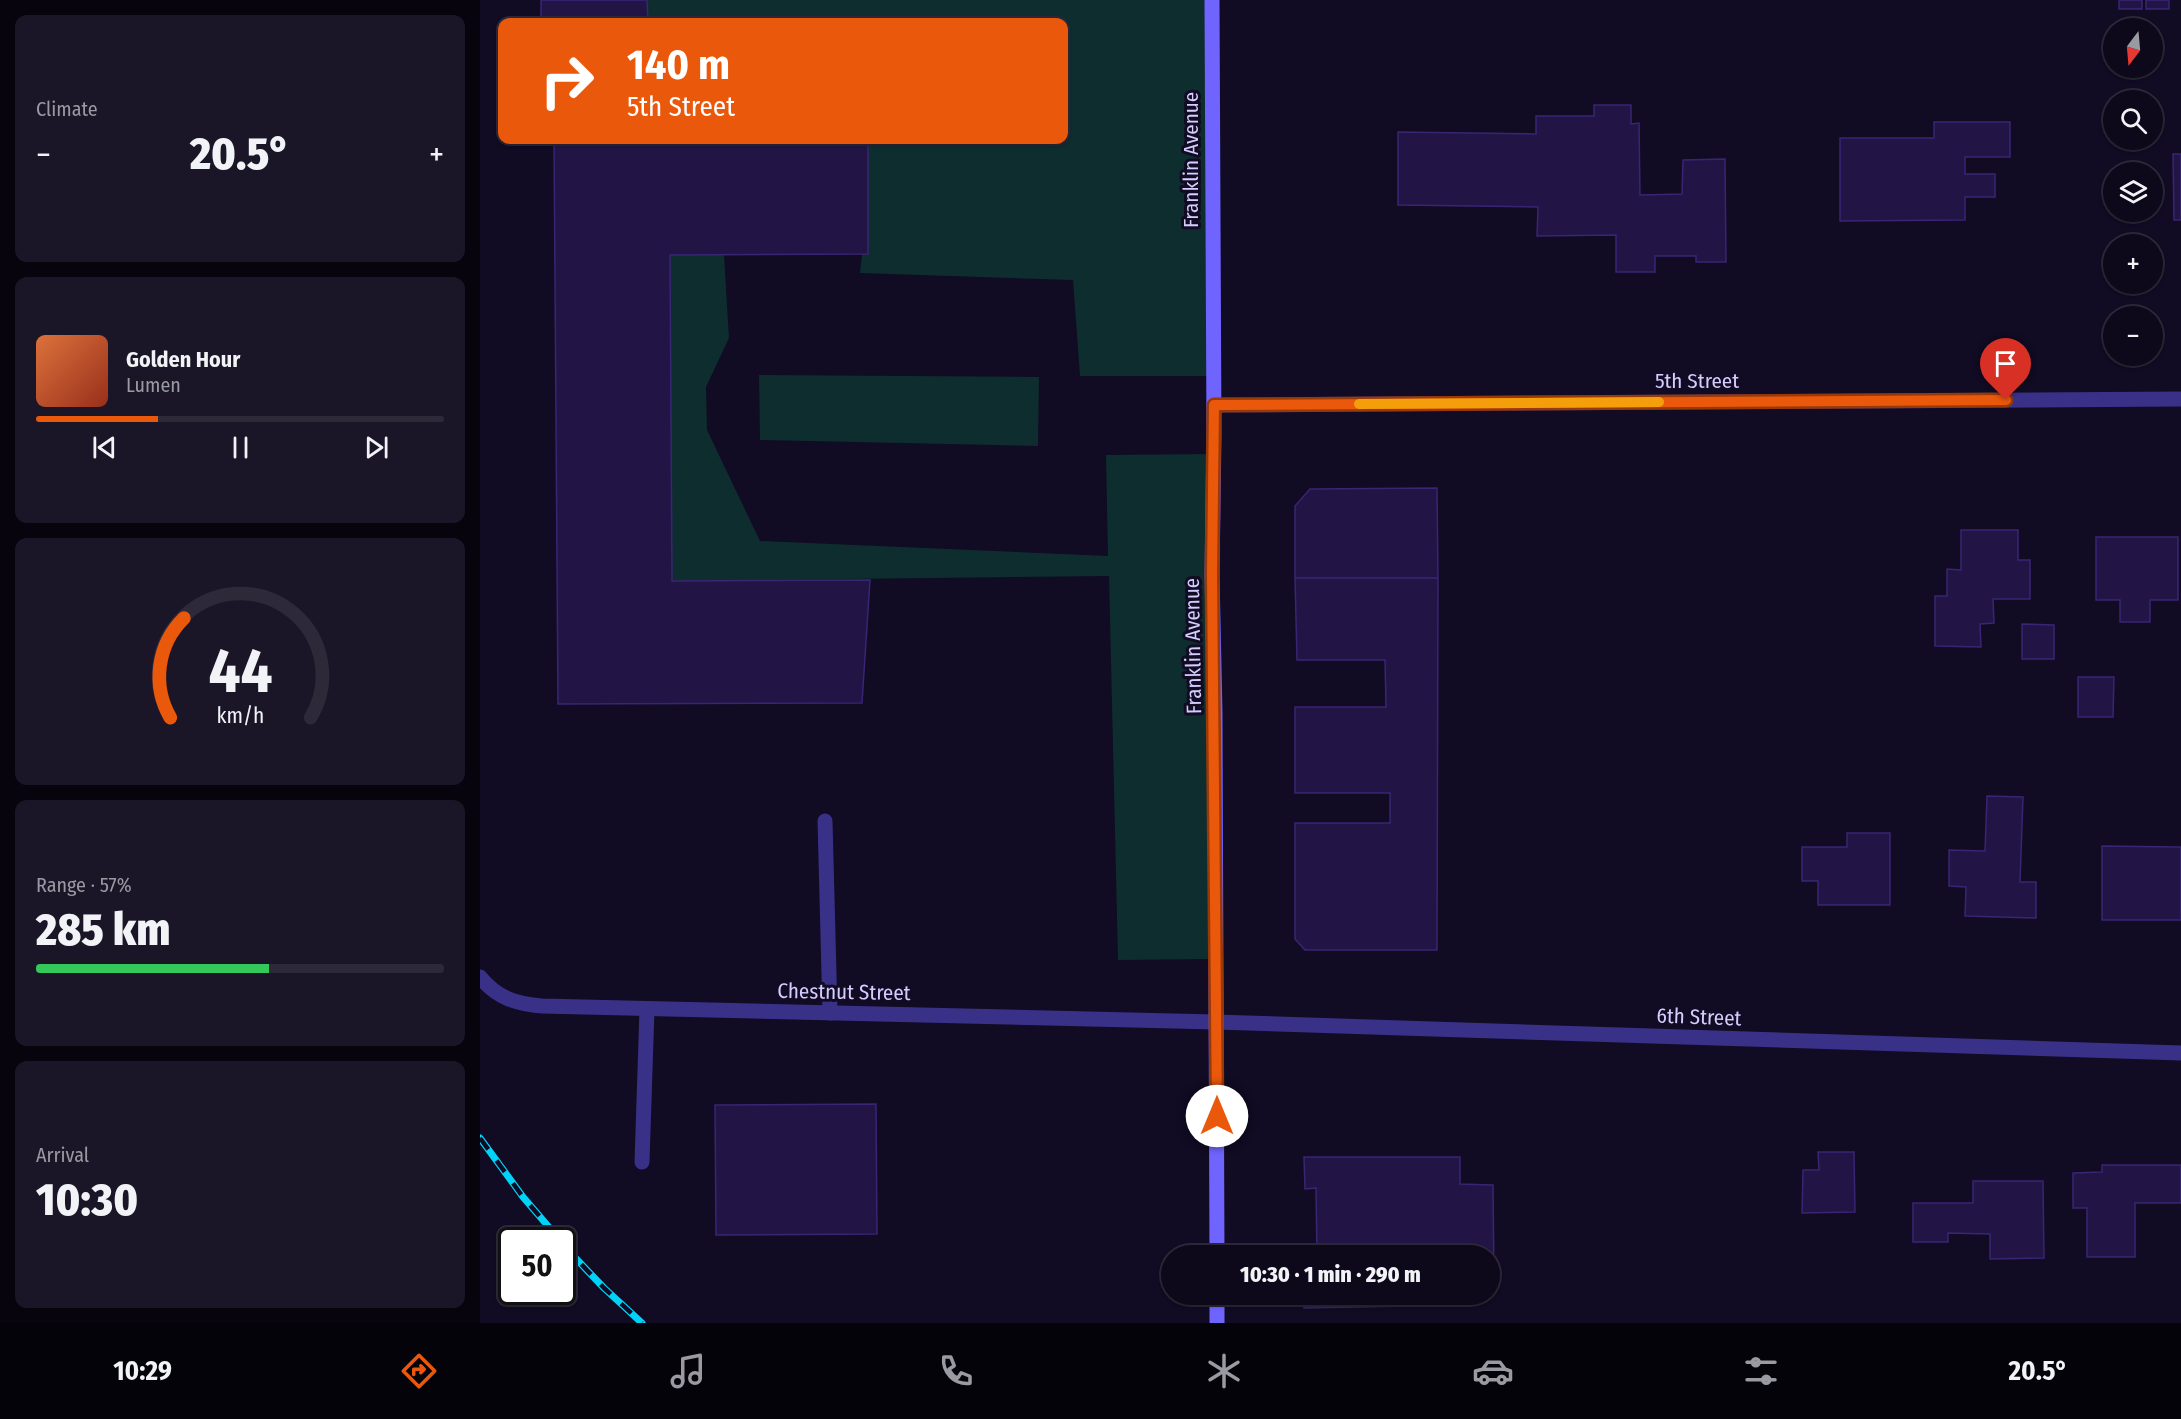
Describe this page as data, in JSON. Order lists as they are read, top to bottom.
{
  "streets": {
    "main road": ["Franklin Avenue"],
    "street": ["5th Street", "Chestnut Street", "6th Street"]
  },
  "crossings": [
    ["Franklin Avenue", "5th Street"],
    ["Franklin Avenue", "Chestnut Street"],
    ["Franklin Avenue", "6th Street"],
    ["Chestnut Street", "6th Street"]
  ],
  "north": "bottom",
  "page": {
    "tile": [
      "Climate",
      ["Range · 57%", "285 km"],
      ["Arrival", "10:30"]
    ],
    "map_buttons": ["+", "−"],
    "turn": ["140 m", "5th Street"],
    "heat": ["−", "20.5°", "+"],
    "song": ["Golden Hour", "Lumen"],
    "limit": "50",
    "trip": "10:30 · 1 min · 290 m",
    "tabs": ["10:29", "20.5°"],
    "gauge": ["44", "km/h"]
  }
}
